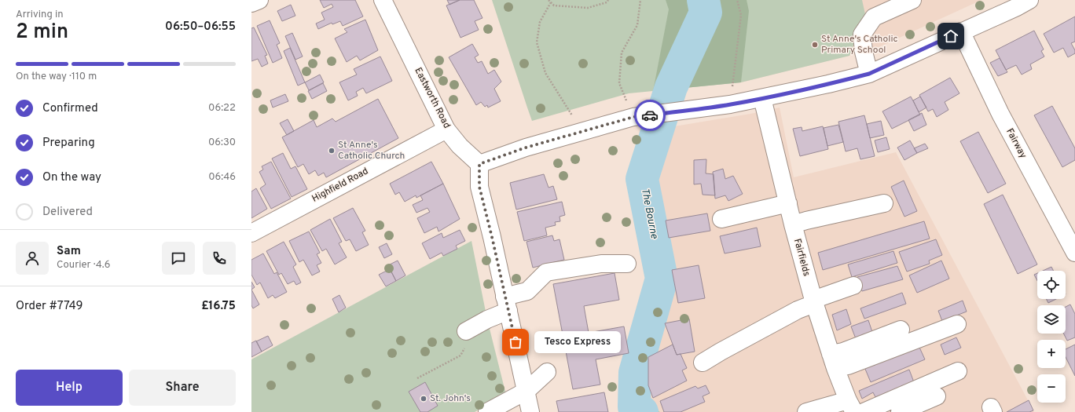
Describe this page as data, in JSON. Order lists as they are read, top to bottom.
{
  "streets": {
    "street": [
      "Eastworth Road",
      "Fairway",
      "Highfield Road",
      "Fairfields"
    ]
  },
  "crossings": [
    ["Eastworth Road", "Highfield Road"]
  ],
  "water": ["The Bourne"],
  "places": [
    "St Anne's Catholic Primary School",
    "St Anne's Catholic Church",
    "Tesco Express",
    "St. John's"
  ],
  "page": {
    "heading": ["2 min", "Arriving in", "06:50–06:55"],
    "panel": [
      "Sam",
      "Courier · 4.6",
      "Order #7749",
      "£16.75"
    ],
    "bar": "On the way · 110 m",
    "list": [
      ["Confirmed", "06:22"],
      ["Preparing", "06:30"],
      ["On the way", "06:46"],
      "Delivered"
    ],
    "map_buttons": ["+", "−"],
    "bubble": "Tesco Express",
    "buttons": ["Help", "Share"]
  }
}
